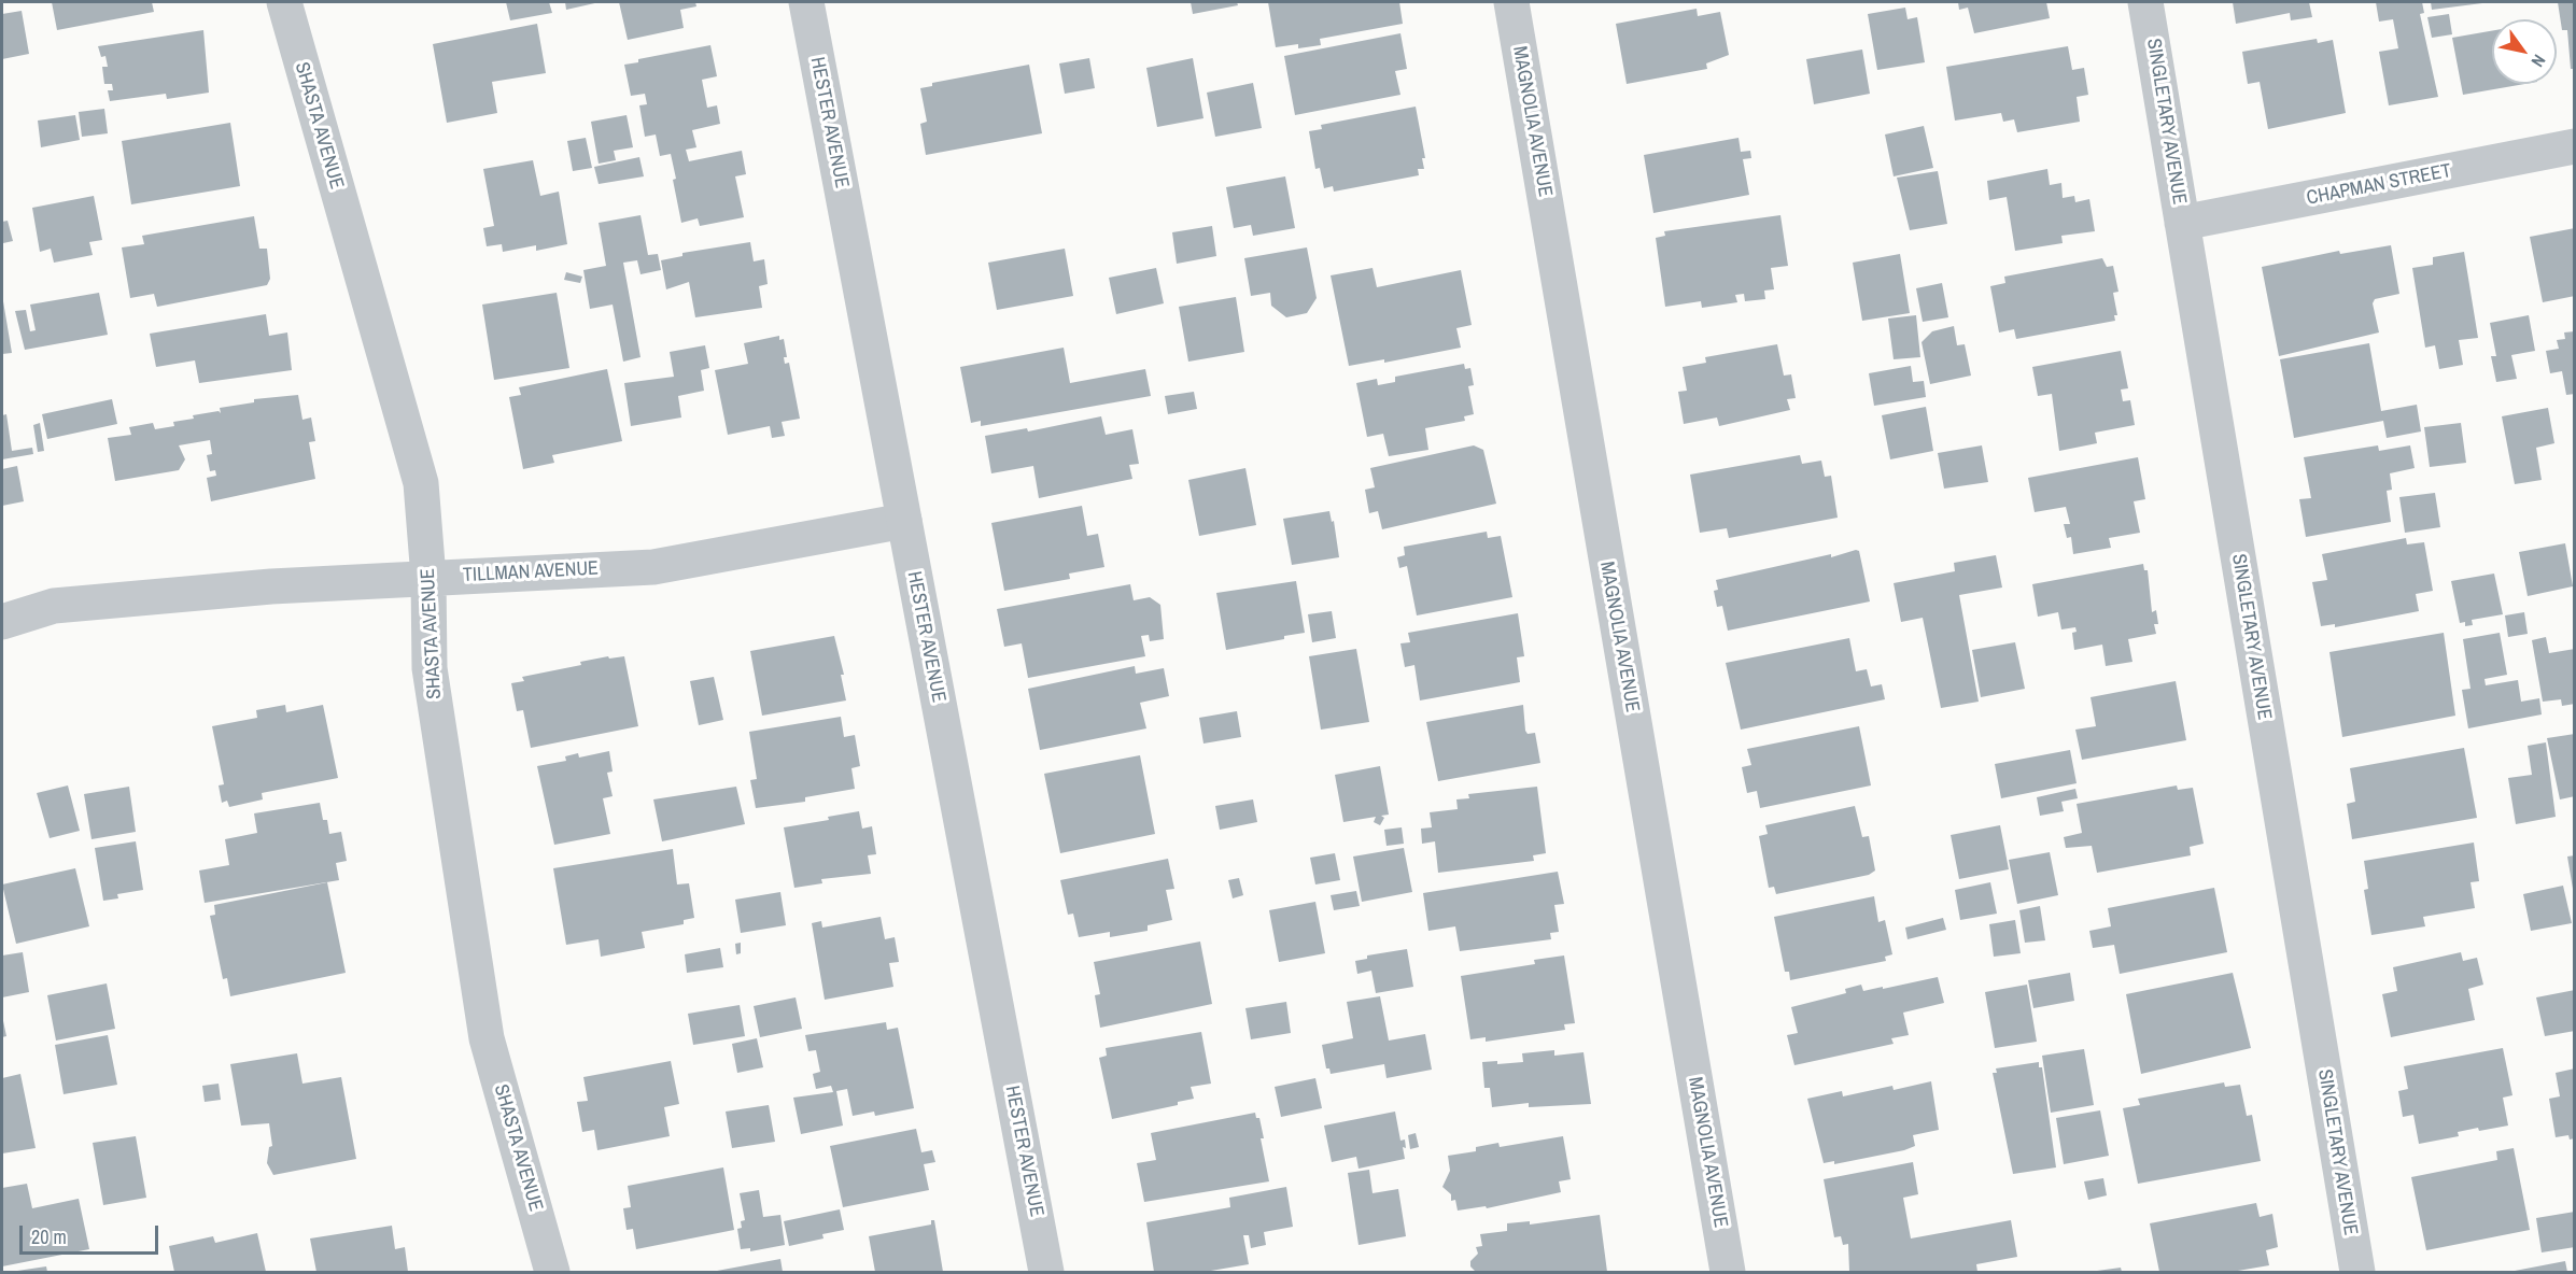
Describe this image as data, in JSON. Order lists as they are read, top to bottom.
{
  "streets": {
    "street": [
      "MAGNOLIA AVENUE",
      "SINGLETARY AVENUE",
      "HESTER AVENUE",
      "SHASTA AVENUE",
      "CHAPMAN STREET",
      "TILLMAN AVENUE"
    ]
  },
  "crossings": [
    ["SINGLETARY AVENUE", "CHAPMAN STREET"],
    ["HESTER AVENUE", "TILLMAN AVENUE"],
    ["SHASTA AVENUE", "TILLMAN AVENUE"]
  ],
  "scale_bar": "20 m",
  "north": "bottom right"
}
